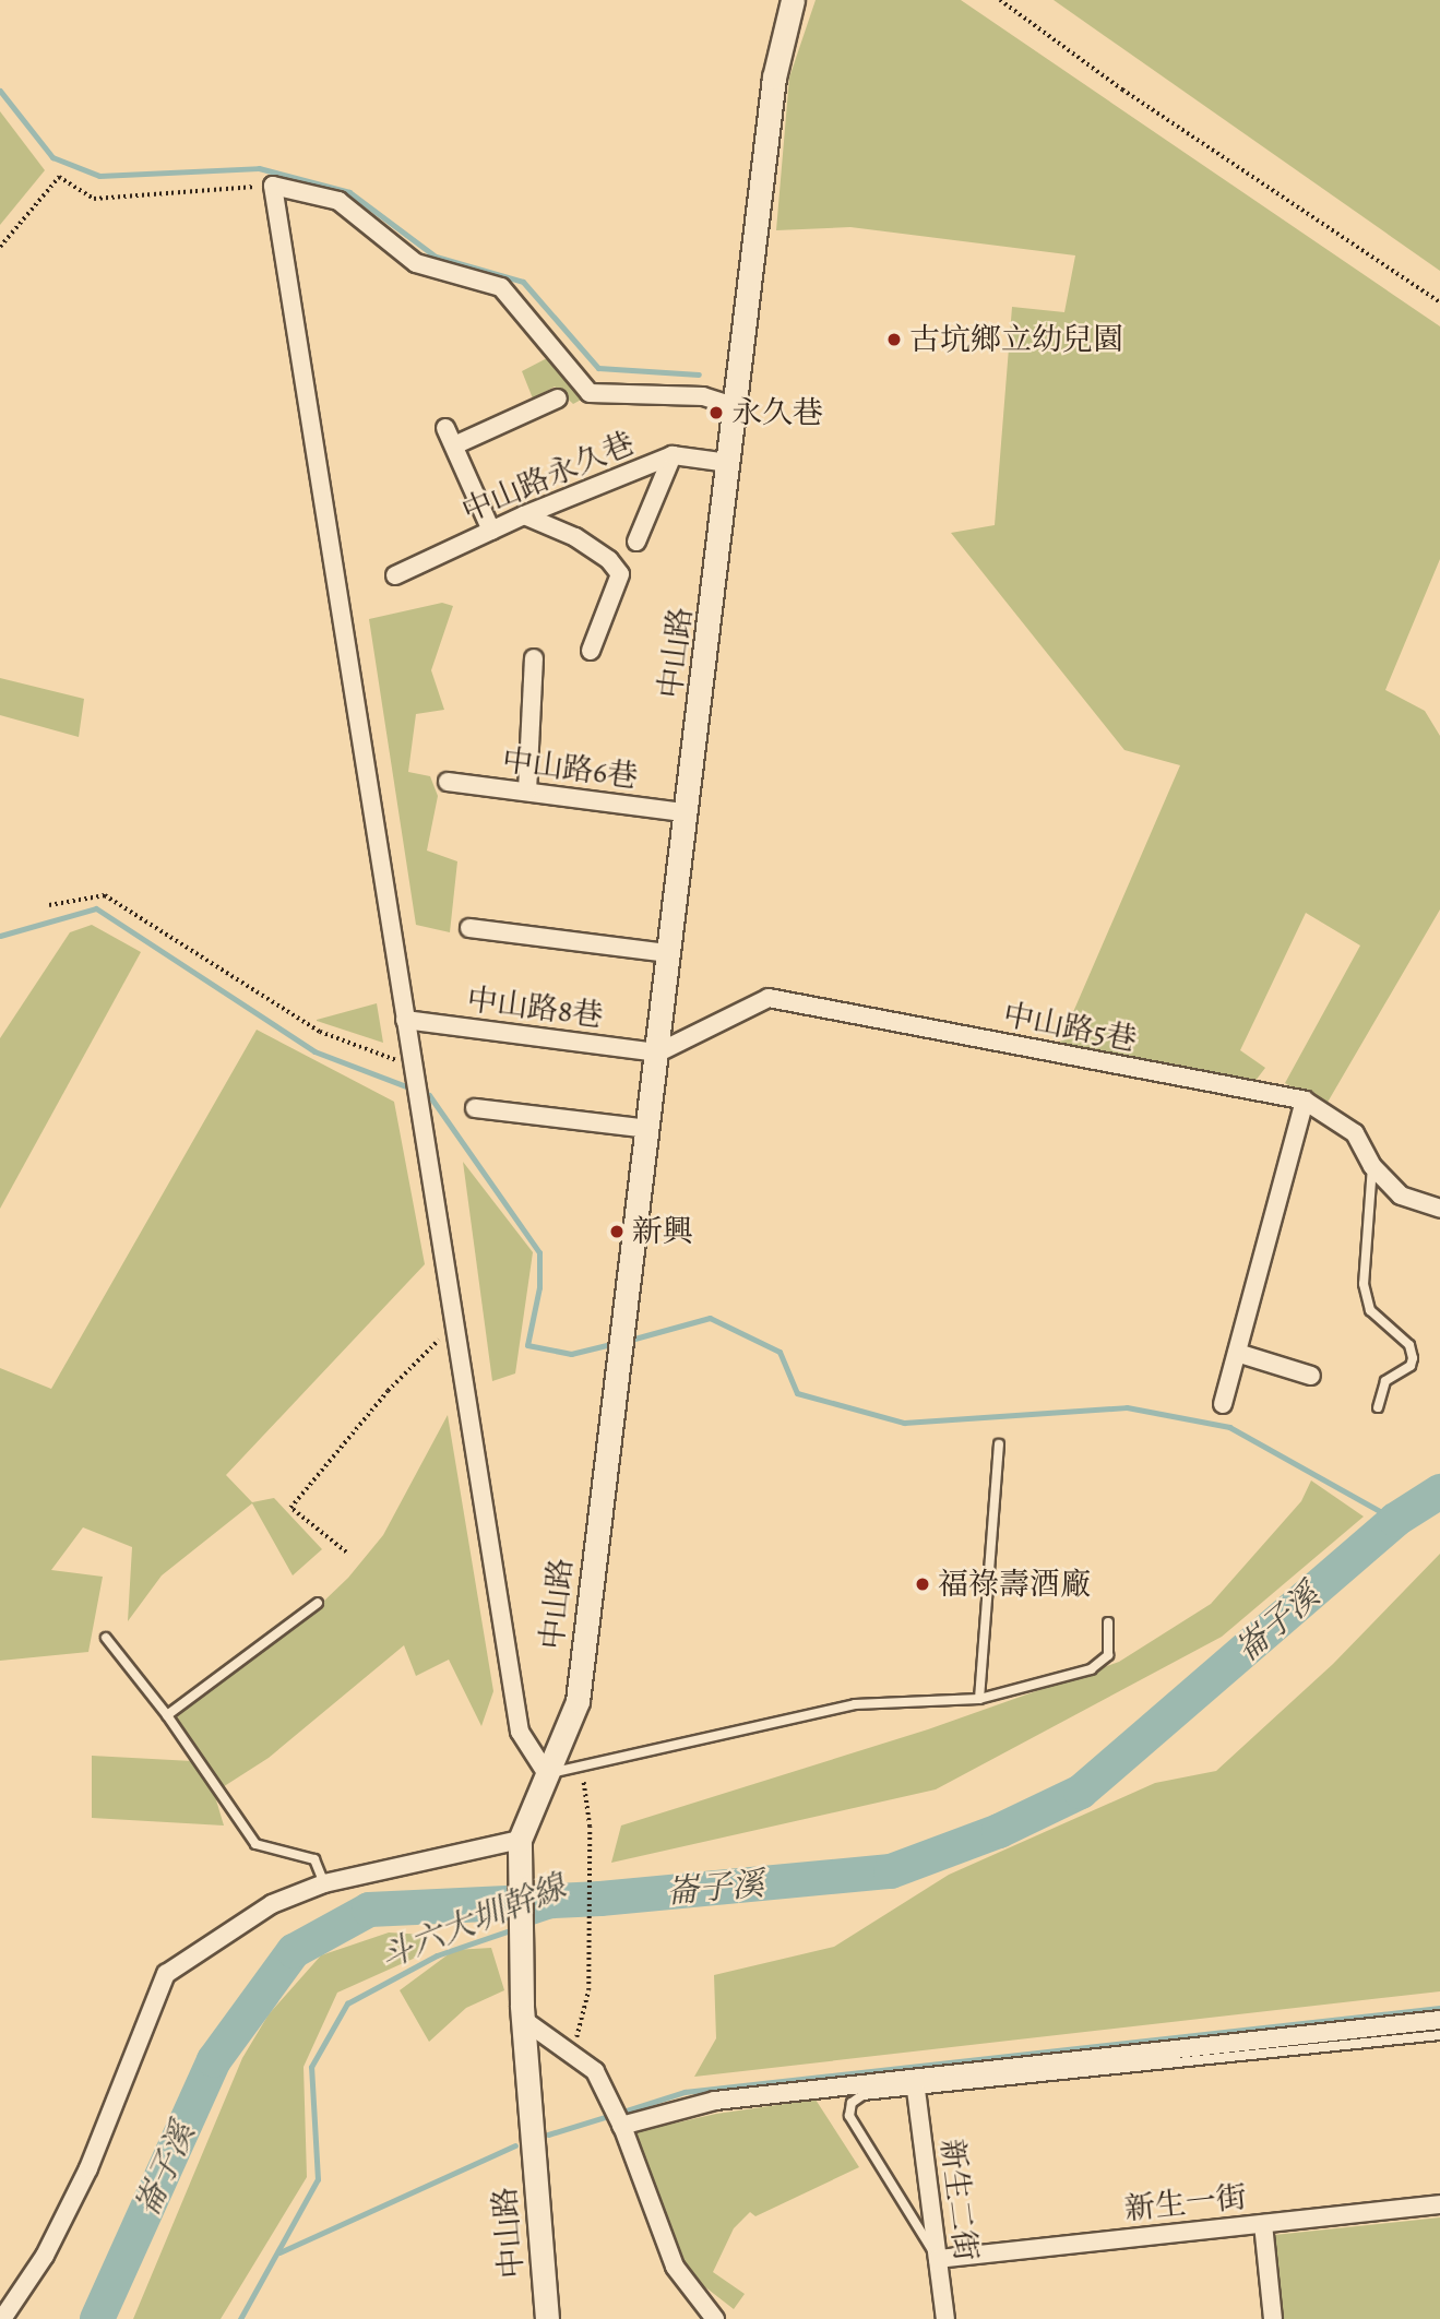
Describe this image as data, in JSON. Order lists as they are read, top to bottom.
{
  "streets": {
    "main road": ["中山路"],
    "street": [
      "中山路永久巷",
      "中山路6巷",
      "中山路8巷",
      "中山路5巷",
      "新生二街",
      "新生一街"
    ]
  },
  "crossings": [
    ["中山路永久巷", "中山路"],
    ["中山路", "中山路6巷"],
    ["中山路", "中山路8巷"],
    ["中山路", "中山路5巷"],
    ["中山路8巷", "中山路5巷"],
    ["新生二街", "新生一街"]
  ],
  "water": ["崙子溪", "斗六大圳幹線"],
  "places": [
    "古坑鄉立幼兒園",
    "永久巷",
    "新興",
    "福祿壽酒廠"
  ]
}
